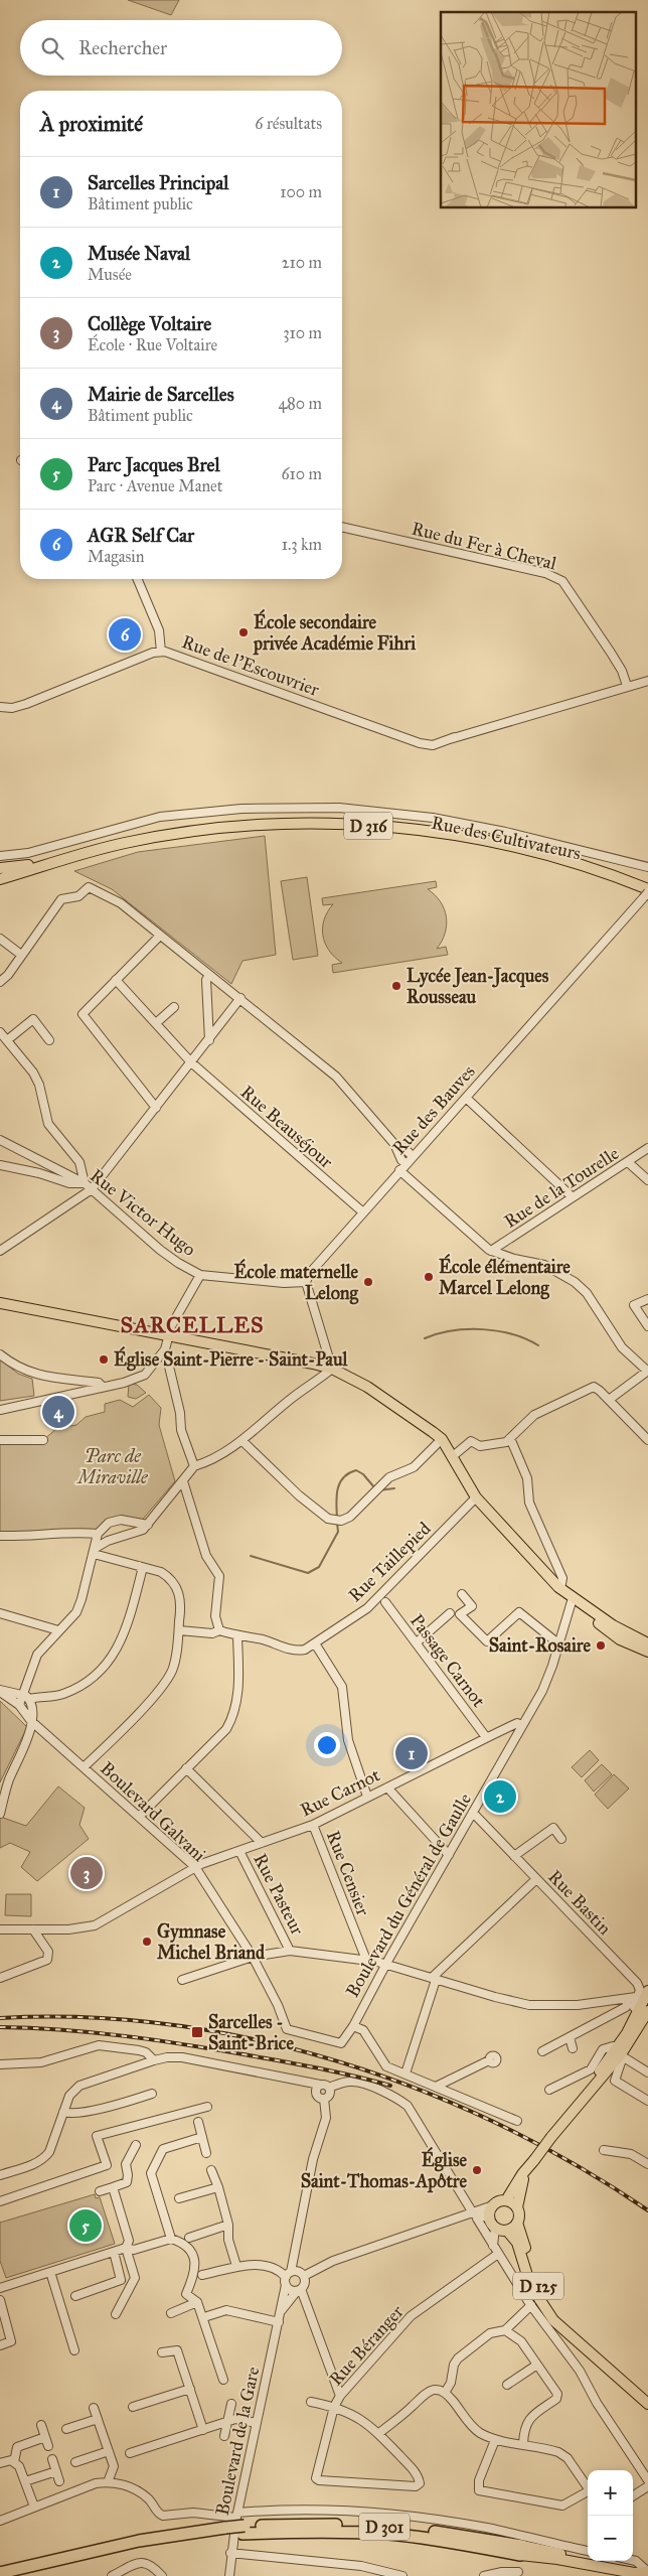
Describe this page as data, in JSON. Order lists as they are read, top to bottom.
{
  "streets": {
    "highway": ["D 301"],
    "main road": ["D 316", "Rue des Cultivateurs", "D 125"],
    "street": [
      "Rue du Fer à Cheval",
      "Rue de l'Escouvrier",
      "Rue des Bauves",
      "Rue Beauséjour",
      "Rue de la Tourelle",
      "Rue Victor Hugo",
      "Rue Taillepied",
      "Passage Carnot",
      "Rue Carnot",
      "Boulevard Galvani",
      "Rue Censier",
      "Rue Pasteur",
      "Boulevard du Général de Gaulle",
      "Rue Bastin",
      "Rue Béranger",
      "Boulevard de la Gare"
    ]
  },
  "crossings": [
    ["Rue du Fer à Cheval", "Rue de l'Escouvrier"],
    ["Rue des Cultivateurs", "Rue des Bauves"],
    ["Rue des Bauves", "Rue Beauséjour"],
    ["Rue des Bauves", "Rue Victor Hugo"],
    ["Passage Carnot", "Rue Carnot"],
    ["Rue Carnot", "Boulevard Galvani"],
    ["Rue Carnot", "Rue Censier"],
    ["Rue Carnot", "Rue Pasteur"],
    ["Rue Carnot", "Boulevard du Général de Gaulle"],
    ["Boulevard Galvani", "Boulevard du Général de Gaulle"],
    ["Boulevard du Général de Gaulle", "Rue Bastin"],
    ["Boulevard de la Gare", "D 301"]
  ],
  "districts": ["SARCELLES"],
  "parks": ["Parc de Miraville"],
  "places": {
    "other": [
      "École secondaire privée Académie Fihri",
      "Lycée Jean-Jacques Rousseau",
      "École élémentaire Marcel Lelong",
      "École maternelle Lelong",
      "Église Saint-Pierre - Saint-Paul",
      "Saint-Rosaire",
      "Gymnase Michel Briand",
      "Église Saint-Thomas-Apôtre"
    ],
    "transit": ["Sarcelles - Saint-Brice"]
  },
  "page": {
    "search": "Rechercher",
    "heading": ["À proximité", "6 résultats"],
    "list": [
      {
        "mark": "1",
        "name": "Sarcelles Principal",
        "note": "Bâtiment public",
        "value": "100 m"
      },
      {
        "mark": "2",
        "name": "Musée Naval",
        "note": "Musée",
        "value": "210 m"
      },
      {
        "mark": "3",
        "name": "Collège Voltaire",
        "note": "École · Rue Voltaire",
        "value": "310 m"
      },
      {
        "mark": "4",
        "name": "Mairie de Sarcelles",
        "note": "Bâtiment public",
        "value": "480 m"
      },
      {
        "mark": "5",
        "name": "Parc Jacques Brel",
        "note": "Parc · Avenue Manet",
        "value": "610 m"
      },
      {
        "mark": "6",
        "name": "AGR Self Car",
        "note": "Magasin",
        "value": "1.3 km"
      }
    ],
    "pins": [
      "6",
      "4",
      "1",
      "2",
      "3",
      "5"
    ],
    "map_buttons": ["+", "−"]
  }
}
